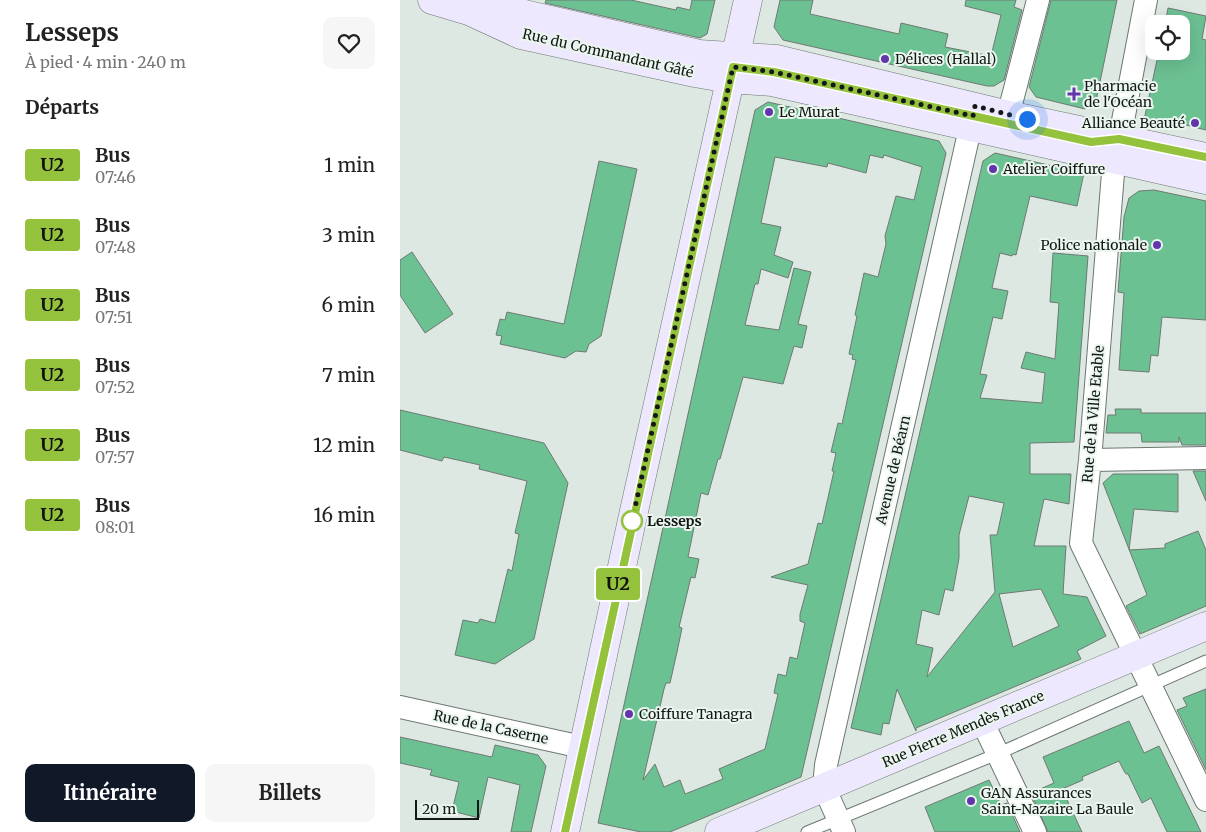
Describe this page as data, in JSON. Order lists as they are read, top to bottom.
{
  "streets": {
    "street": [
      "Rue du Commandant Gâté",
      "Rue de la Ville Etable",
      "Avenue de Béarn",
      "Rue de la Caserne",
      "Rue Pierre Mendès France"
    ]
  },
  "crossings": [
    ["Rue du Commandant Gâté", "Rue de la Ville Etable"],
    ["Rue du Commandant Gâté", "Avenue de Béarn"],
    ["Rue de la Ville Etable", "Rue Pierre Mendès France"],
    ["Avenue de Béarn", "Rue Pierre Mendès France"]
  ],
  "places": {
    "other": [
      "Délices (Hallal)",
      "Le Murat",
      "Alliance Beauté",
      "Atelier Coiffure",
      "Police nationale",
      "Lesseps",
      "Coiffure Tanagra",
      "GAN Assurances Saint-Nazaire La Baule"
    ],
    "health": ["Pharmacie de l'Océan"]
  },
  "lines": ["bus line U2"],
  "scale_bar": "20 m",
  "page": {
    "heading": [
      ["Lesseps", "À pied · 4 min · 240 m"],
      "Départs"
    ],
    "on_map": "U2",
    "list": [
      {
        "mark": "U2",
        "name": "Bus",
        "note": "07:46",
        "value": "1 min"
      },
      {
        "mark": "U2",
        "name": "Bus",
        "note": "07:48",
        "value": "3 min"
      },
      {
        "mark": "U2",
        "name": "Bus",
        "note": "07:51",
        "value": "6 min"
      },
      {
        "mark": "U2",
        "name": "Bus",
        "note": "07:52",
        "value": "7 min"
      },
      {
        "mark": "U2",
        "name": "Bus",
        "note": "07:57",
        "value": "12 min"
      },
      {
        "mark": "U2",
        "name": "Bus",
        "note": "08:01",
        "value": "16 min"
      }
    ],
    "buttons": ["Itinéraire", "Billets"],
    "scale": "20 m"
  }
}
